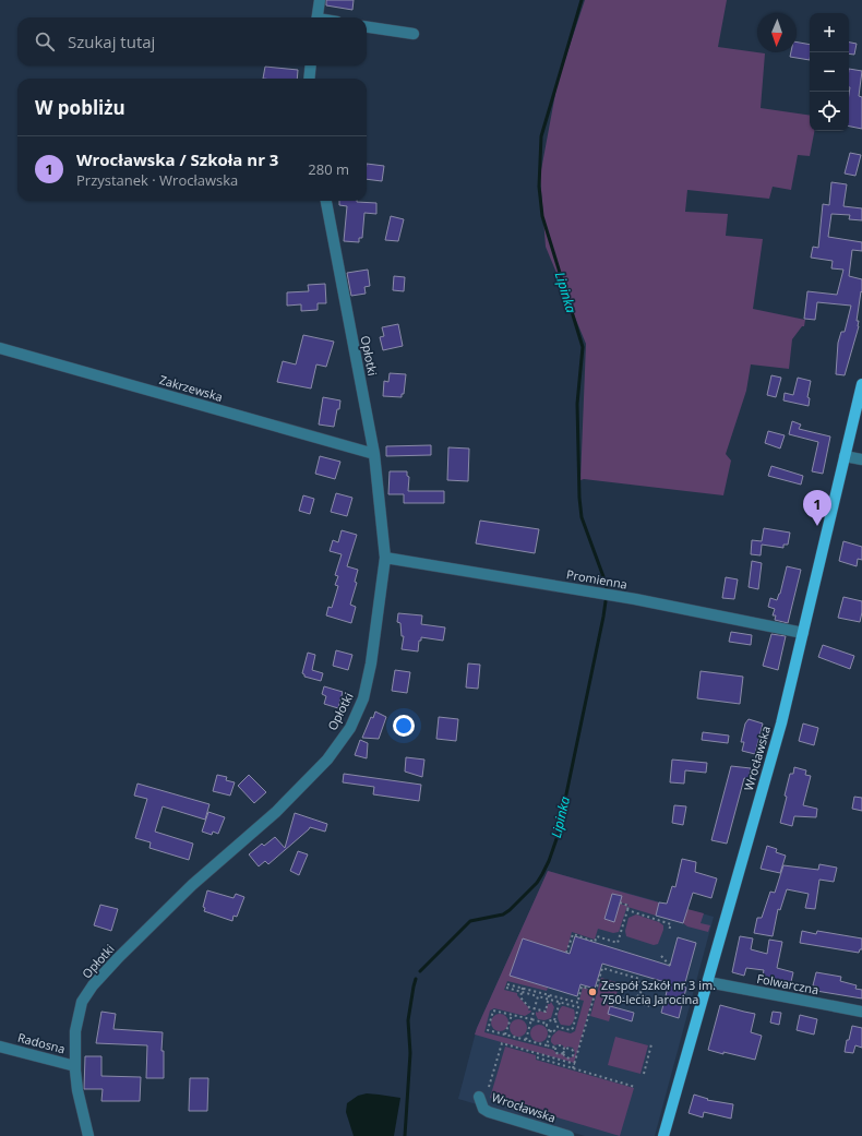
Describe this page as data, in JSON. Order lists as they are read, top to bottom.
{
  "streets": {
    "main road": ["Wrocławska"],
    "street": [
      "Opłotki",
      "Zakrzewska",
      "Promienna",
      "Folwarczna",
      "Radosna"
    ]
  },
  "crossings": [
    ["Opłotki", "Zakrzewska"],
    ["Opłotki", "Promienna"],
    ["Opłotki", "Radosna"],
    ["Promienna", "Wrocławska"],
    ["Wrocławska", "Folwarczna"]
  ],
  "water": ["Lipinka"],
  "places": ["Zespół Szkół nr 3 im. 750-lecia Jarocina"],
  "north": "bottom",
  "page": {
    "map_buttons": ["+", "−"],
    "search": "Szukaj tutaj",
    "heading": "W pobliżu",
    "list": [
      {
        "mark": "1",
        "name": "Wrocławska / Szkoła nr 3",
        "note": "Przystanek · Wrocławska",
        "value": "280 m"
      }
    ],
    "pins": "1"
  }
}
